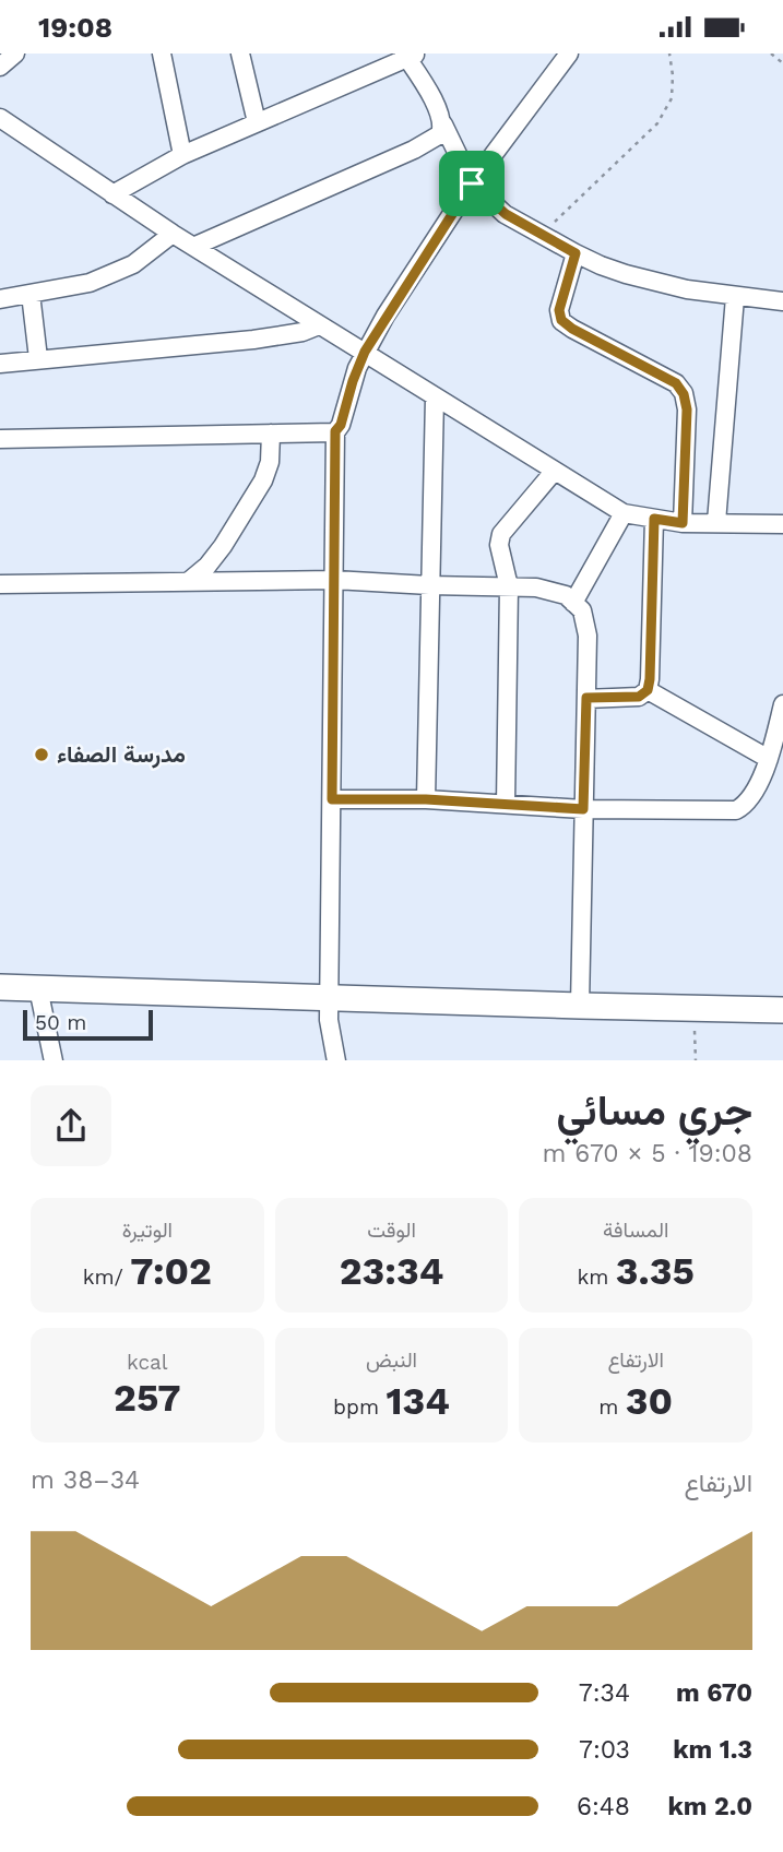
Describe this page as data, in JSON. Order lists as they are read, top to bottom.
{
  "places": ["مدرسة الصفاء"],
  "scale_bar": "50 m",
  "page": {
    "status": "19:08",
    "scale": "50 m",
    "heading": ["جري مسائي", "19:08 · 5 × 670 m"],
    "stats": [
      ["المسافة", "3.35 km"],
      ["الوقت", "23:34"],
      ["الوتيرة", "7:02 /km"],
      ["الارتفاع", "30 m"],
      ["النبض", "134 bpm"],
      ["kcal", "257"]
    ],
    "chart": ["الارتفاع", "34–38 m"],
    "list": [
      {
        "name": "670 m",
        "note": "7:34"
      },
      {
        "name": "1.3 km",
        "note": "7:03"
      },
      {
        "name": "2.0 km",
        "note": "6:48"
      }
    ]
  }
}
